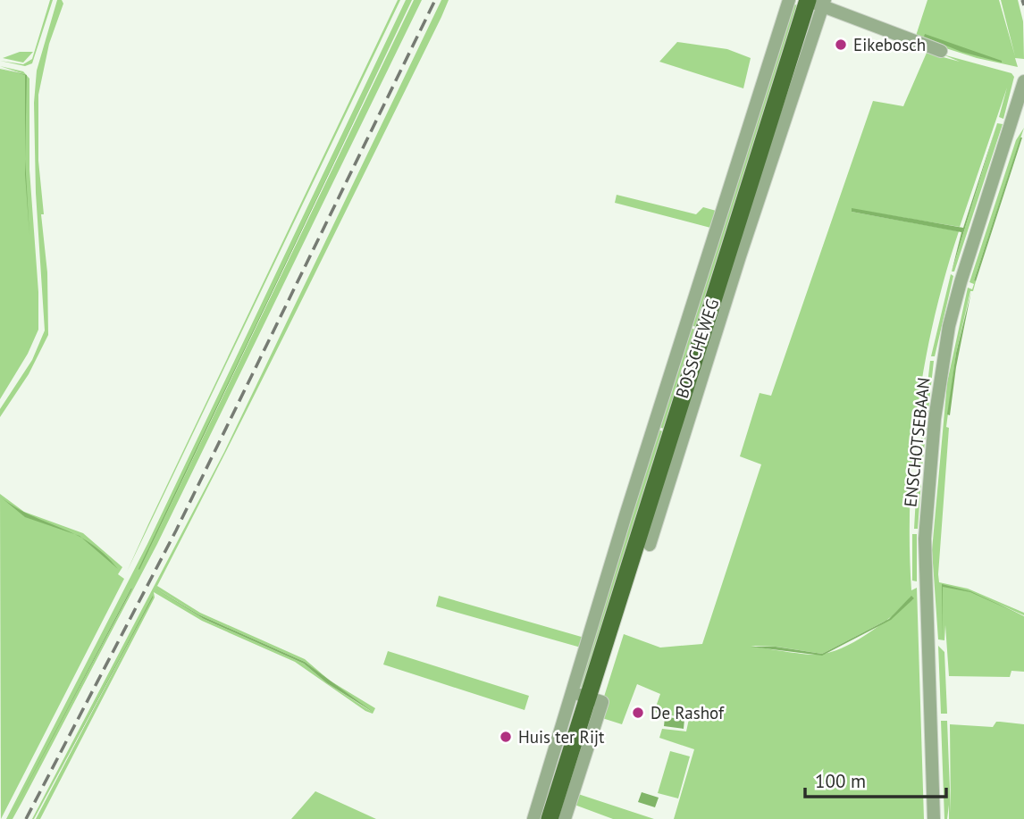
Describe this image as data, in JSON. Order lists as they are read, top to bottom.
{
  "streets": {
    "main road": ["BOSSCHEWEG"],
    "street": ["ENSCHOTSEBAAN"]
  },
  "places": ["Eikebosch", "De Rashof", "Huis ter Rijt"],
  "scale_bar": "100 m"
}
